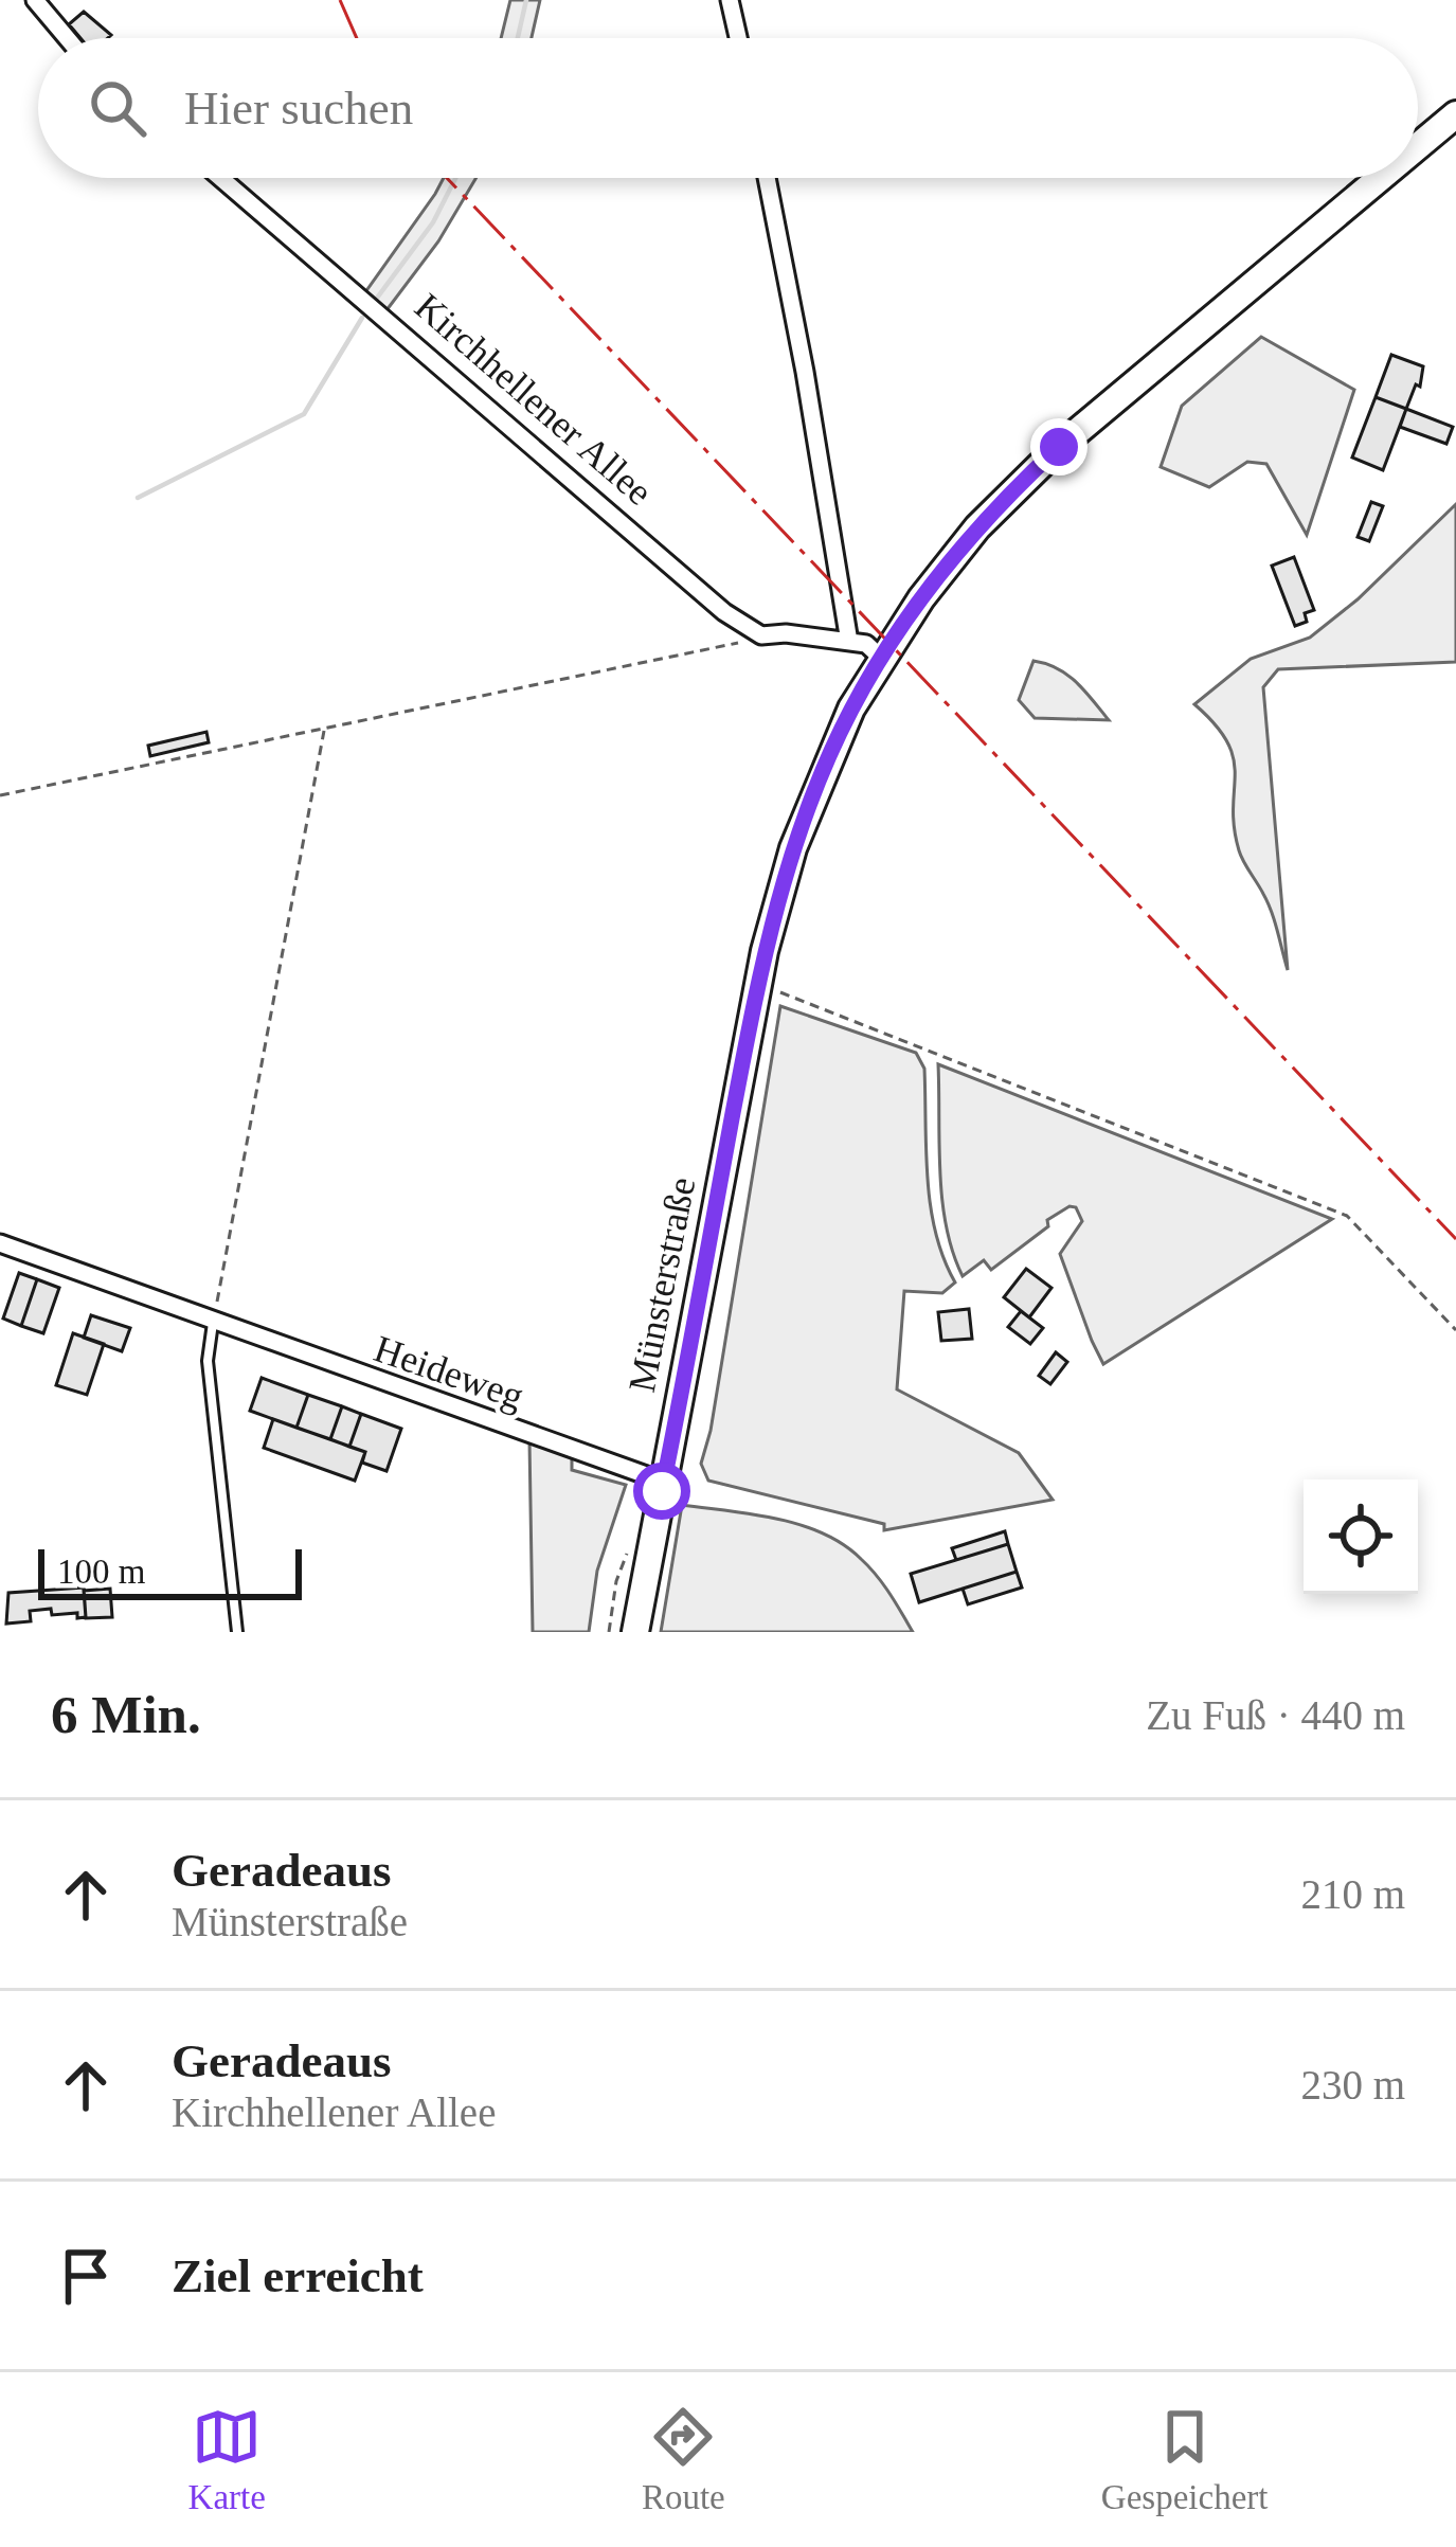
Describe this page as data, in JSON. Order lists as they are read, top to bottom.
{
  "streets": {
    "main road": ["Münsterstraße"],
    "street": ["Kirchhellener Allee", "Heideweg"]
  },
  "crossings": [
    ["Münsterstraße", "Heideweg"]
  ],
  "scale_bar": "100 m",
  "page": {
    "search": "Hier suchen",
    "scale": "100 m",
    "heading": ["6 Min.", "Zu Fuß · 440 m"],
    "list": [
      ["Geradeaus", "Münsterstraße", "210 m"],
      ["Geradeaus", "Kirchhellener Allee", "230 m"],
      "Ziel erreicht"
    ],
    "nav": ["Karte", "Route", "Gespeichert"]
  }
}
